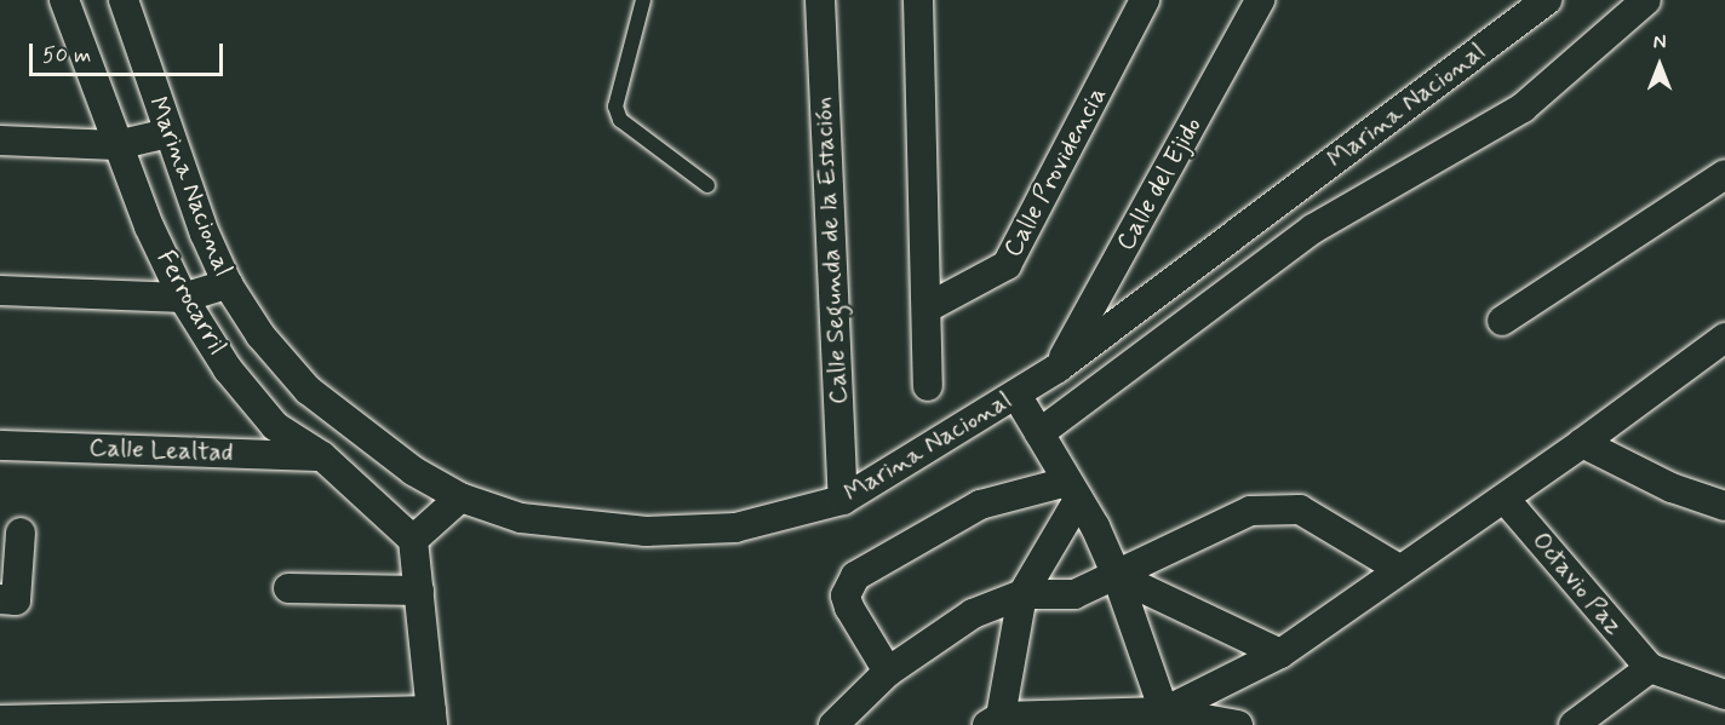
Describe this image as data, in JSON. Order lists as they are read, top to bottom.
{
  "streets": {
    "street": [
      "Marina Nacional",
      "Calle Providencia",
      "Calle del Ejido",
      "Calle Segunda de la Estación",
      "Ferrocarril",
      "Calle Lealtad",
      "Octavio Paz"
    ]
  },
  "crossings": [
    ["Marina Nacional", "Calle del Ejido"],
    ["Marina Nacional", "Calle Segunda de la Estación"],
    ["Ferrocarril", "Calle Lealtad"]
  ],
  "scale_bar": "50 m",
  "north": "top"
}
